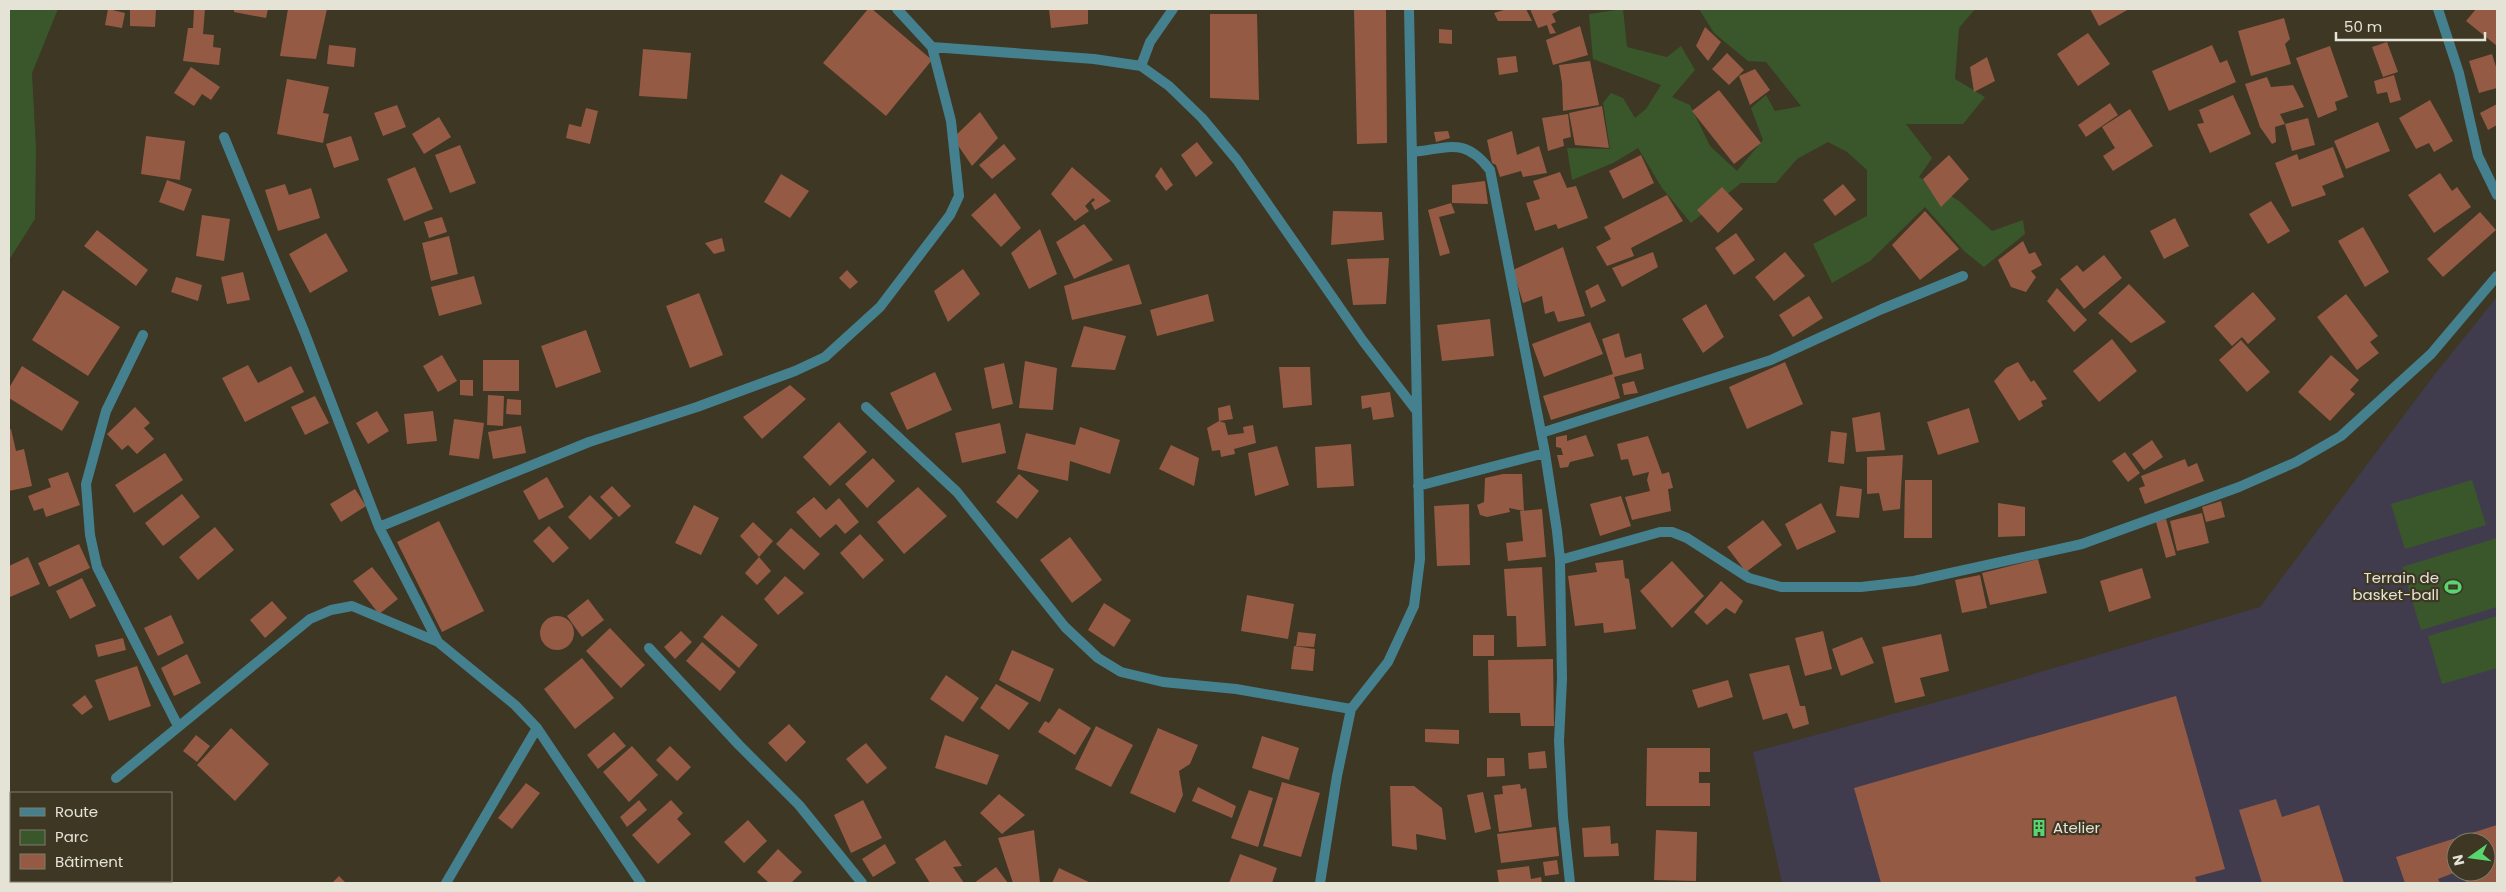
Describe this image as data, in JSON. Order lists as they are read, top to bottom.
{
  "places": {
    "sports": ["Terrain de basket-ball"],
    "building": ["Atelier"]
  },
  "legend": ["Route", "Parc", "Bâtiment"],
  "scale_bar": "50 m",
  "north": "left"
}
